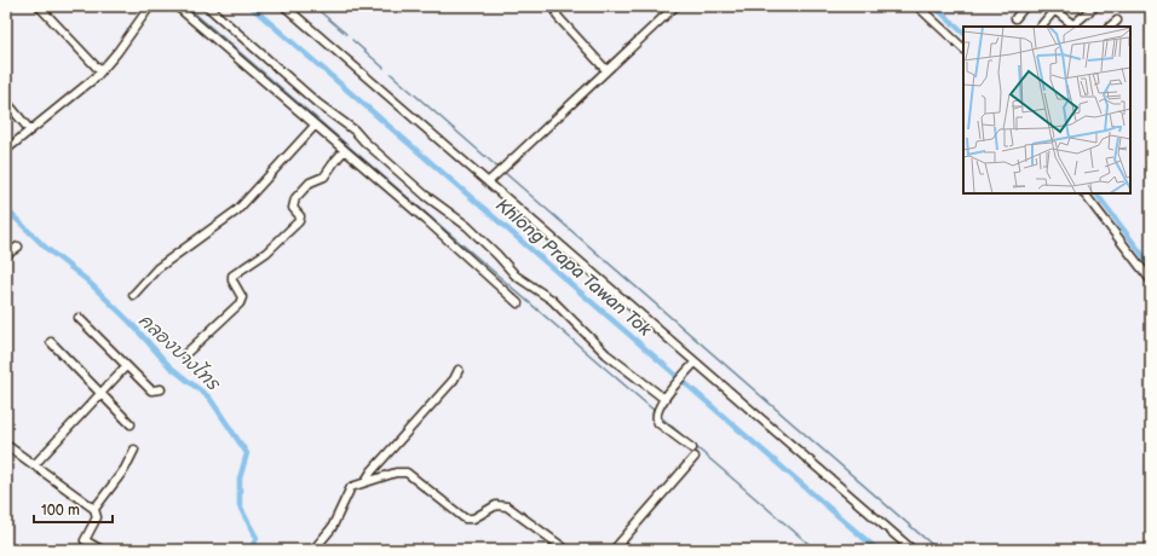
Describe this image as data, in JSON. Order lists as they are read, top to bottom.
{
  "water": ["Khlong Prapa Tawan Tok", "คลองบางไทร"],
  "scale_bar": "100 m"
}
